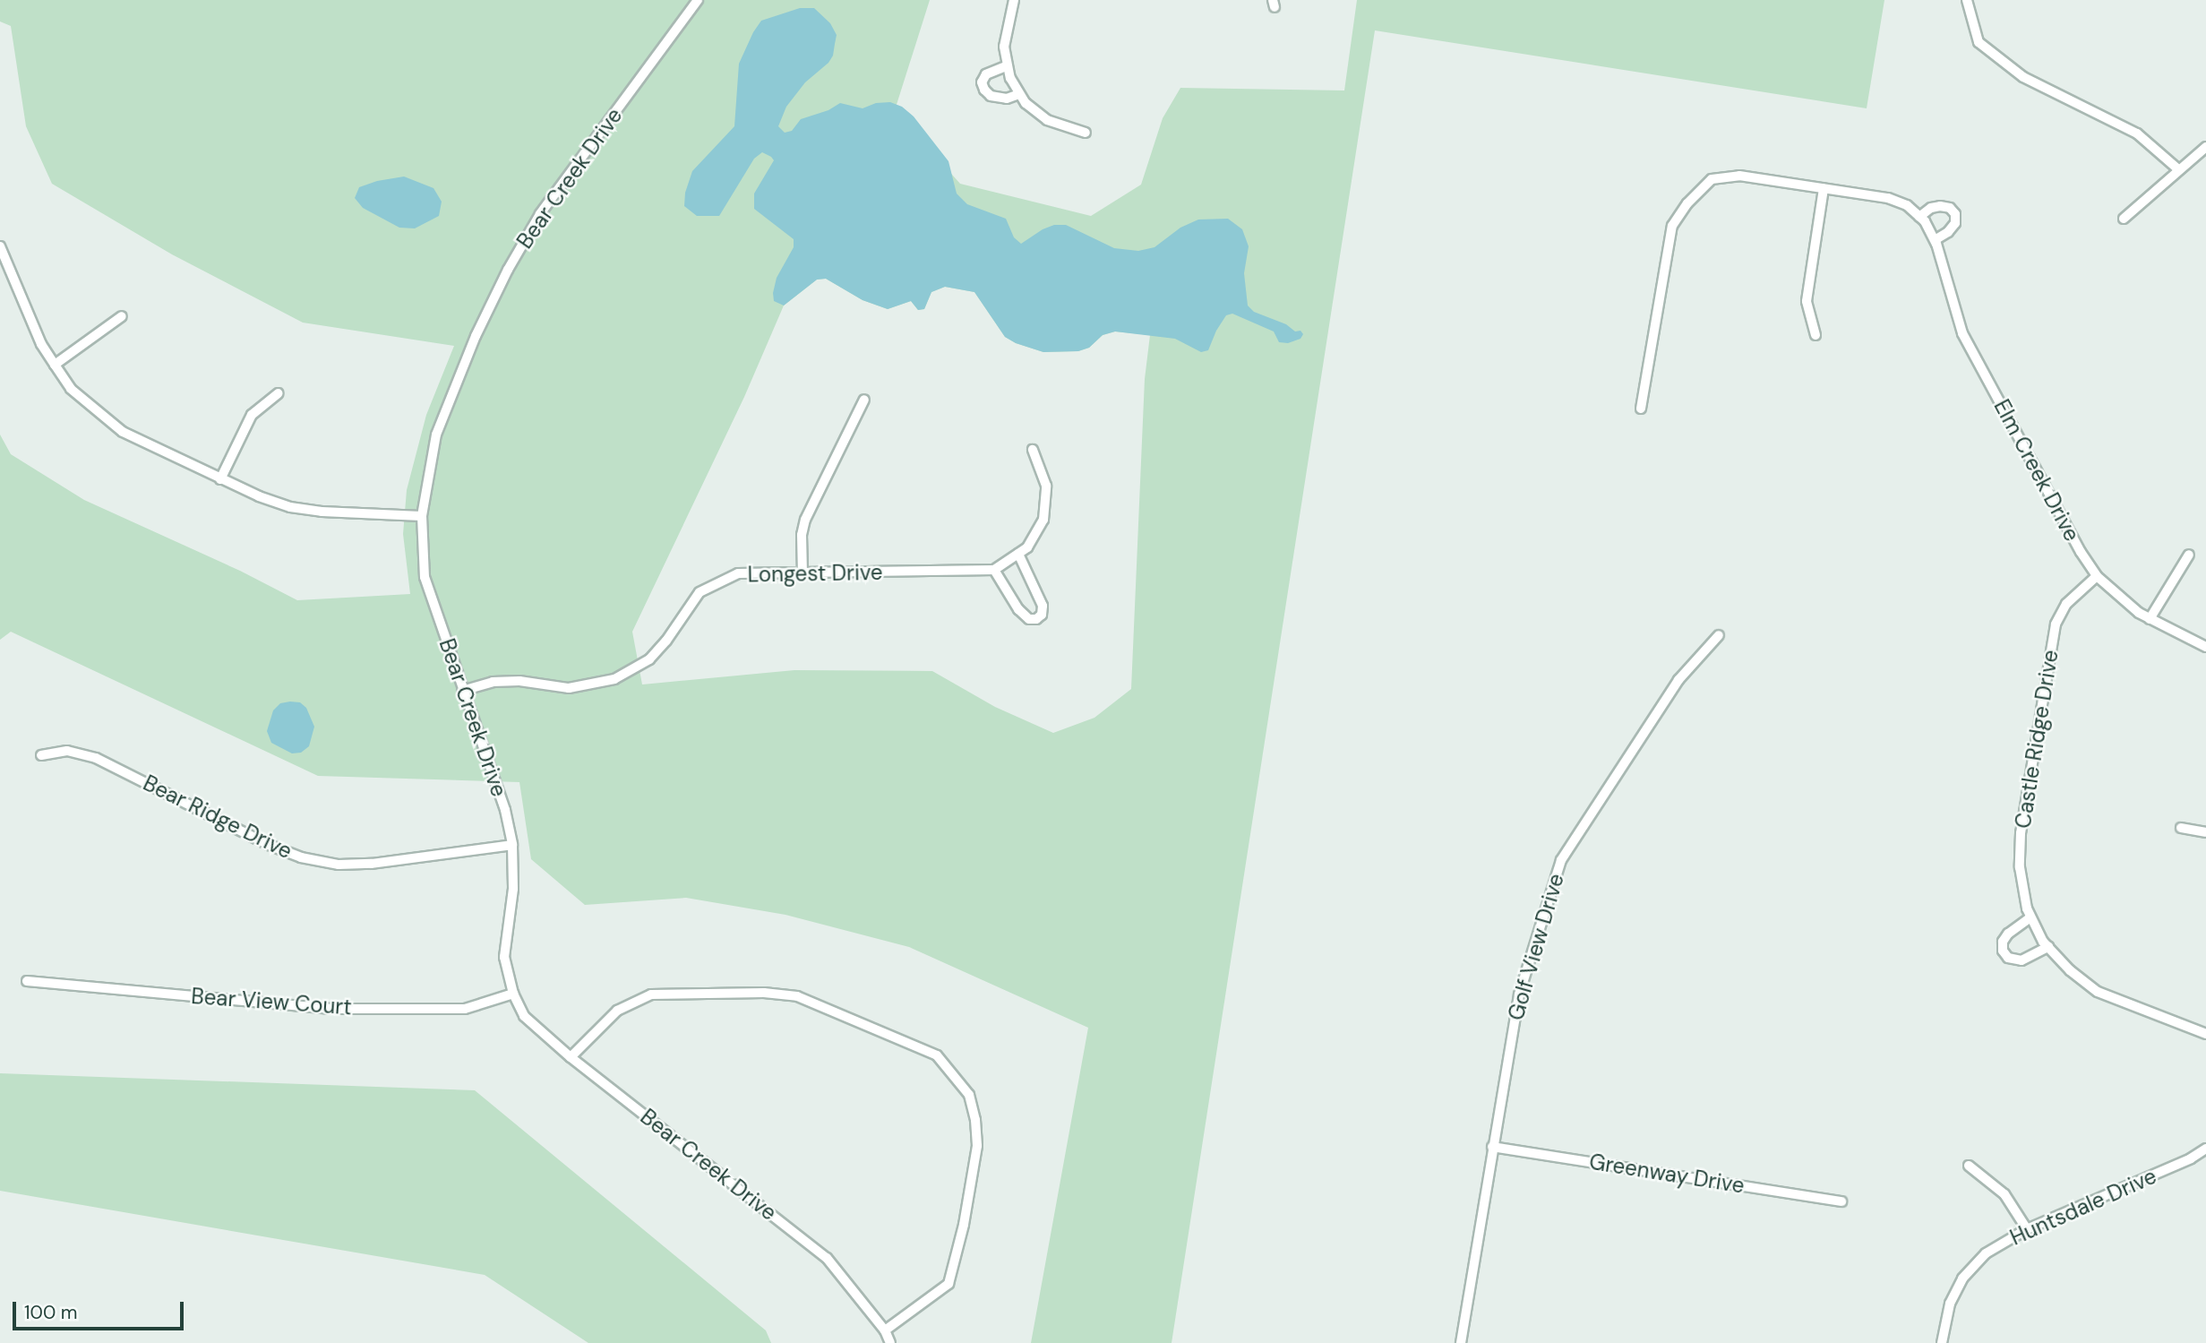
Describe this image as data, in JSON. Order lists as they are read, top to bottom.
{
  "streets": {
    "street": [
      "Bear Creek Drive",
      "Elm Creek Drive",
      "Longest Drive",
      "Castle Ridge Drive",
      "Bear Ridge Drive",
      "Golf View Drive",
      "Bear View Court",
      "Greenway Drive",
      "Huntsdale Drive"
    ]
  },
  "crossings": [
    ["Bear Creek Drive", "Longest Drive"],
    ["Bear Creek Drive", "Bear Ridge Drive"],
    ["Bear Creek Drive", "Bear View Court"],
    ["Elm Creek Drive", "Castle Ridge Drive"],
    ["Golf View Drive", "Greenway Drive"]
  ],
  "scale_bar": "100 m"
}
